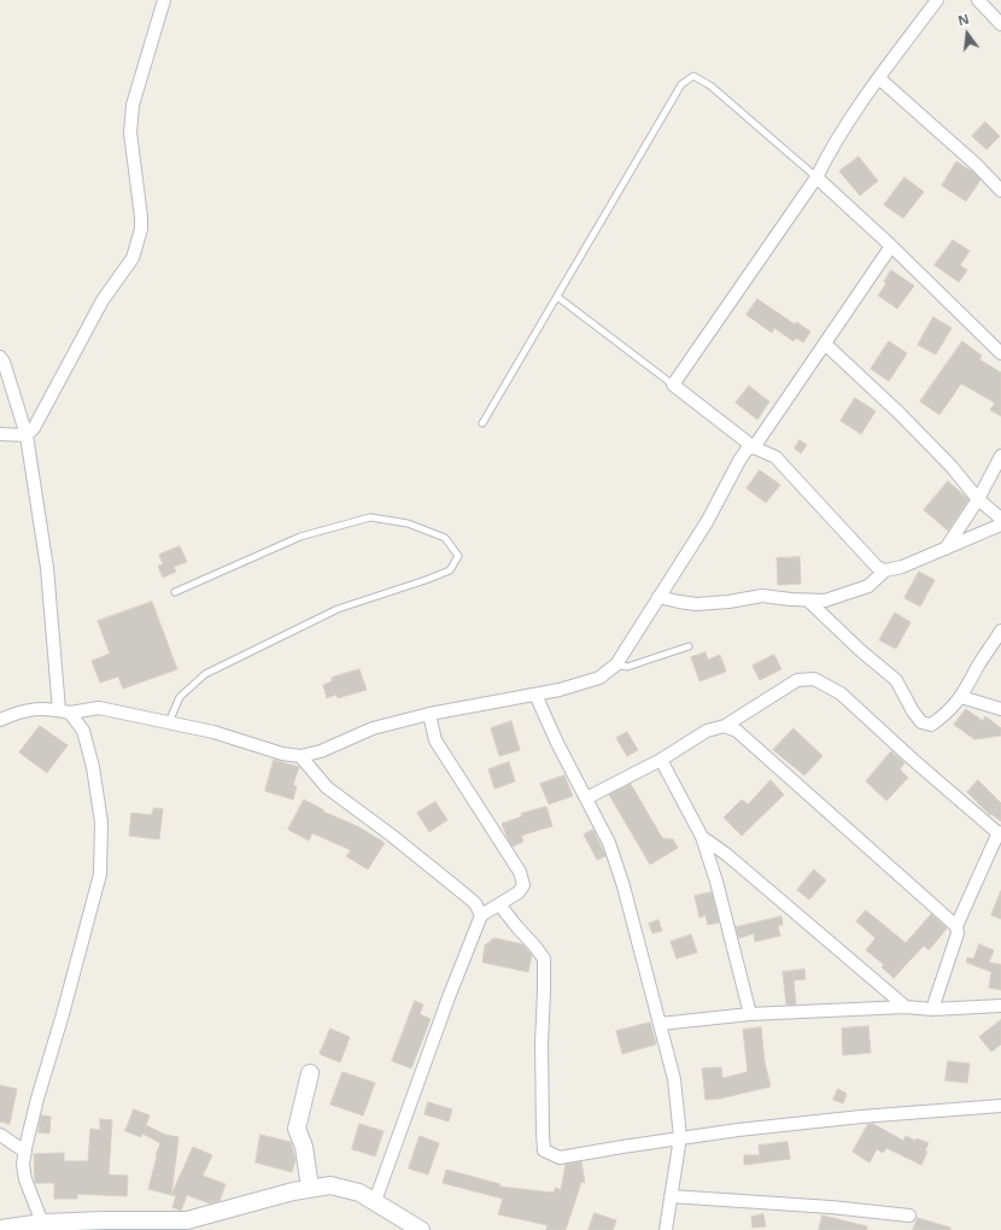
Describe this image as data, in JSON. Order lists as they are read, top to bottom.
{
  "north": "top"
}
